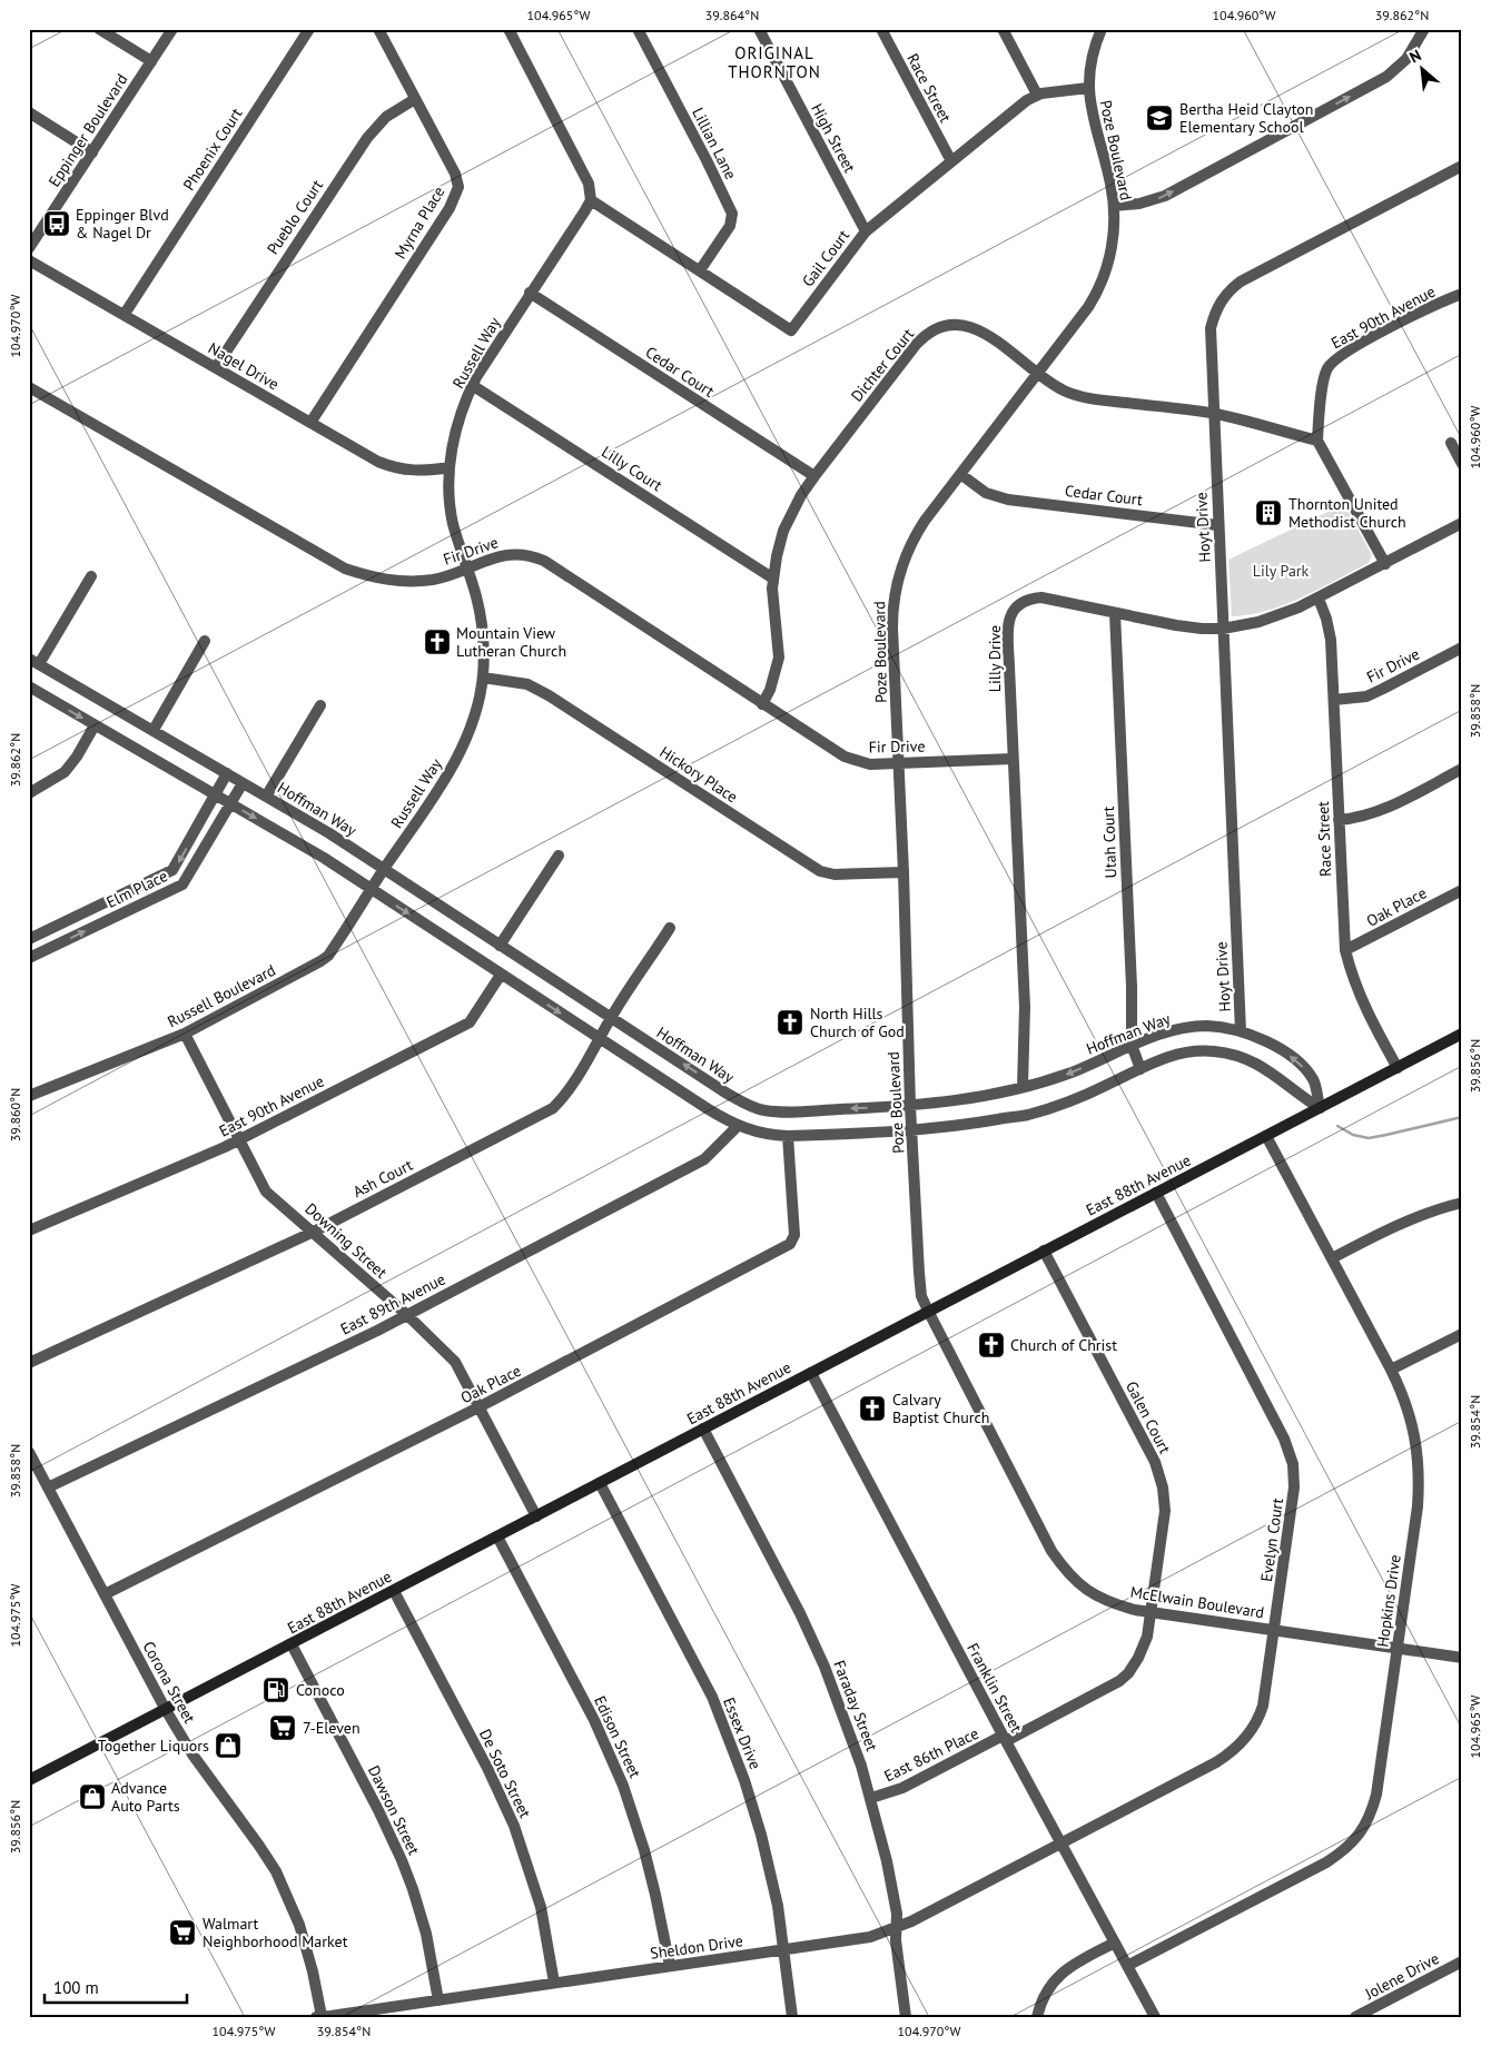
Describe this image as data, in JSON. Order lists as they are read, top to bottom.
{
  "streets": {
    "main road": ["East 88th Avenue"],
    "street": [
      "Race Street",
      "Eppinger Boulevard",
      "High Street",
      "Lillian Lane",
      "Phoenix Court",
      "Poze Boulevard",
      "Pueblo Court",
      "Myrna Place",
      "Gail Court",
      "East 90th Avenue",
      "Russell Way",
      "Dichter Court",
      "Nagel Drive",
      "Cedar Court",
      "Lilly Court",
      "Hoyt Drive",
      "Fir Drive",
      "Lilly Drive",
      "Hickory Place",
      "Hoffman Way",
      "Utah Court",
      "Elm Place",
      "Oak Place",
      "Russell Boulevard",
      "Ash Court",
      "Downing Street",
      "East 89th Avenue",
      "Galen Court",
      "Evelyn Court",
      "Hopkins Drive",
      "McElwain Boulevard",
      "Corona Street",
      "Franklin Street",
      "Faraday Street",
      "Essex Drive",
      "Edison Street",
      "East 86th Place",
      "De Soto Street",
      "Dawson Street",
      "Sheldon Drive",
      "Jolene Drive"
    ]
  },
  "crossings": [
    ["Race Street", "Gail Court"],
    ["Race Street", "Fir Drive"],
    ["Race Street", "Lilly Drive"],
    ["Race Street", "Oak Place"],
    ["Race Street", "East 88th Avenue"],
    ["High Street", "Gail Court"],
    ["Lillian Lane", "Gail Court"],
    ["Phoenix Court", "Nagel Drive"],
    ["Poze Boulevard", "Gail Court"],
    ["Poze Boulevard", "Dichter Court"],
    ["Poze Boulevard", "Cedar Court"],
    ["Poze Boulevard", "Fir Drive"],
    ["Poze Boulevard", "Hickory Place"],
    ["Poze Boulevard", "Hoffman Way"],
    ["Poze Boulevard", "East 88th Avenue"],
    ["Poze Boulevard", "McElwain Boulevard"],
    ["Pueblo Court", "Myrna Place"],
    ["Pueblo Court", "Nagel Drive"],
    ["Myrna Place", "Nagel Drive"],
    ["Gail Court", "Russell Way"],
    ["East 90th Avenue", "Dichter Court"],
    ["East 90th Avenue", "Downing Street"],
    ["Russell Way", "Nagel Drive"],
    ["Russell Way", "Cedar Court"],
    ["Russell Way", "Lilly Court"],
    ["Russell Way", "Fir Drive"],
    ["Russell Way", "Hickory Place"],
    ["Russell Way", "Hoffman Way"],
    ["Russell Way", "Russell Boulevard"],
    ["Dichter Court", "Cedar Court"],
    ["Dichter Court", "Lilly Court"],
    ["Dichter Court", "Hoyt Drive"],
    ["Dichter Court", "Fir Drive"],
    ["Cedar Court", "Hoyt Drive"],
    ["Hoyt Drive", "Lilly Drive"],
    ["Hoyt Drive", "Hoffman Way"],
    ["Fir Drive", "Lilly Drive"],
    ["Lilly Drive", "Hoffman Way"],
    ["Lilly Drive", "Utah Court"],
    ["Hoffman Way", "Utah Court"],
    ["Hoffman Way", "Elm Place"],
    ["Hoffman Way", "Russell Boulevard"],
    ["Hoffman Way", "Ash Court"],
    ["Hoffman Way", "East 88th Avenue"],
    ["Oak Place", "Downing Street"],
    ["Oak Place", "Corona Street"],
    ["Russell Boulevard", "Downing Street"],
    ["Ash Court", "Downing Street"],
    ["East 88th Avenue", "Downing Street"],
    ["East 88th Avenue", "Galen Court"],
    ["East 88th Avenue", "Evelyn Court"],
    ["East 88th Avenue", "Hopkins Drive"],
    ["East 88th Avenue", "McElwain Boulevard"],
    ["East 88th Avenue", "Corona Street"],
    ["East 88th Avenue", "Franklin Street"],
    ["East 88th Avenue", "Faraday Street"],
    ["East 88th Avenue", "Essex Drive"],
    ["East 88th Avenue", "Edison Street"],
    ["East 88th Avenue", "De Soto Street"],
    ["East 88th Avenue", "Dawson Street"],
    ["Downing Street", "East 89th Avenue"],
    ["East 89th Avenue", "Corona Street"],
    ["Galen Court", "McElwain Boulevard"],
    ["Galen Court", "East 86th Place"],
    ["Evelyn Court", "McElwain Boulevard"],
    ["Evelyn Court", "Franklin Street"],
    ["Evelyn Court", "Sheldon Drive"],
    ["Hopkins Drive", "McElwain Boulevard"],
    ["Hopkins Drive", "Franklin Street"],
    ["McElwain Boulevard", "East 86th Place"],
    ["Corona Street", "Sheldon Drive"],
    ["Franklin Street", "East 86th Place"],
    ["Franklin Street", "Sheldon Drive"],
    ["Faraday Street", "East 86th Place"],
    ["Faraday Street", "Sheldon Drive"],
    ["Essex Drive", "Sheldon Drive"],
    ["Edison Street", "Sheldon Drive"],
    ["De Soto Street", "Sheldon Drive"],
    ["Dawson Street", "Sheldon Drive"]
  ],
  "districts": ["ORIGINAL THORNTON"],
  "parks": ["Lily Park"],
  "places": {
    "school or university": ["Bertha Heid Clayton Elementary School"],
    "bus stop": ["Eppinger Blvd & Nagel Dr"],
    "building": ["Thornton United Methodist Church"],
    "church": [
      "Mountain View Lutheran Church",
      "North Hills Church of God",
      "Church of Christ",
      "Calvary Baptist Church"
    ],
    "fuel station": ["Conoco"],
    "supermarket": ["7-Eleven", "Walmart Neighborhood Market"],
    "shop": ["Together Liquors", "Advance Auto Parts"]
  },
  "scale_bar": "100 m",
  "north": "top left",
  "coordinates": [
    "104.965°W",
    "39.864°N",
    "104.960°W",
    "39.862°N",
    "104.970°W",
    "39.858°N",
    "39.856°N",
    "39.860°N",
    "39.854°N",
    "104.975°W"
  ]
}
